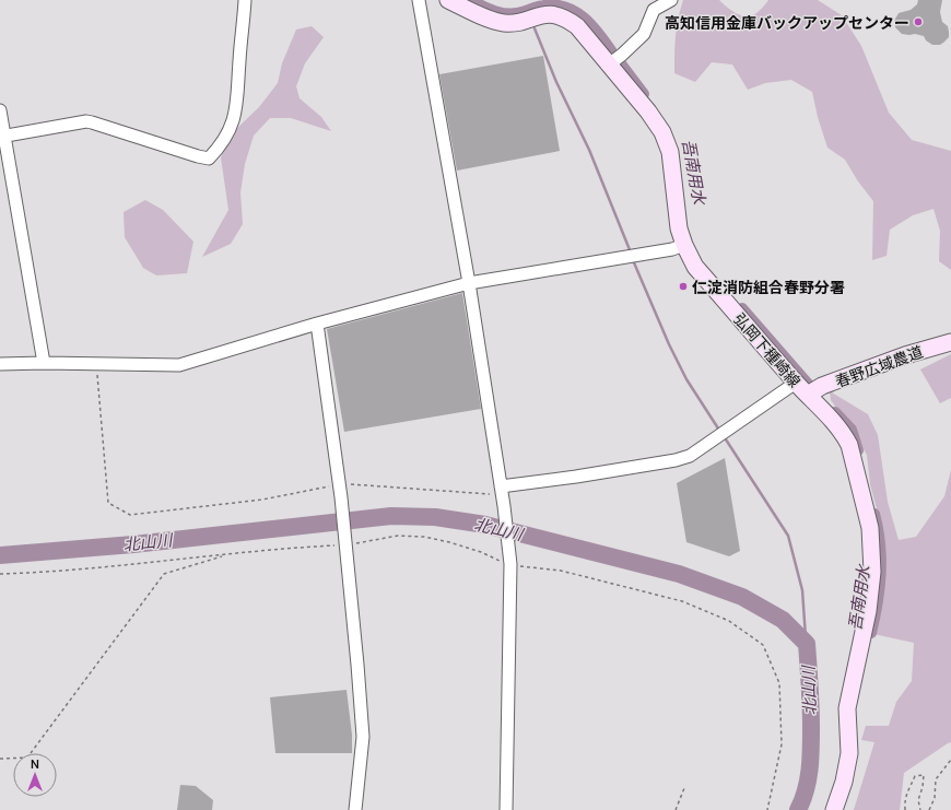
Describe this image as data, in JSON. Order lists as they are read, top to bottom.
{
  "streets": {
    "main road": ["弘岡下種崎線", "春野広域農道"]
  },
  "crossings": [
    ["弘岡下種崎線", "春野広域農道"]
  ],
  "water": ["吾南用水", "北山川"],
  "places": ["高知信用金庫バックアップセンター", "仁淀消防組合春野分署"],
  "north": "top"
}
